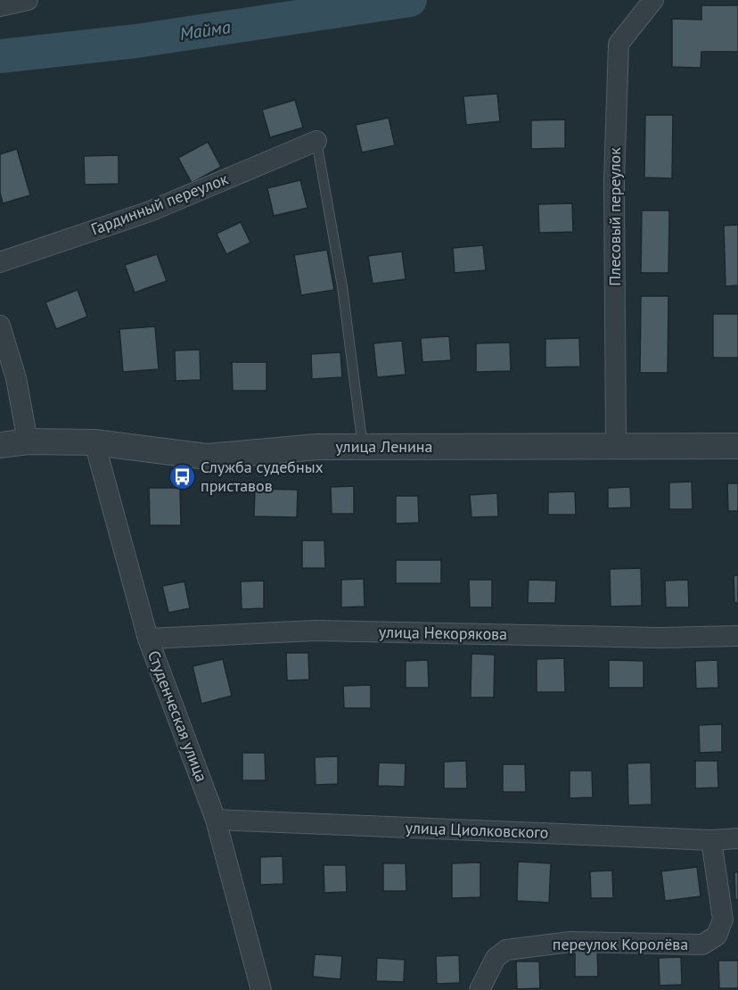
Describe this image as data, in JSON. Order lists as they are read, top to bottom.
{
  "streets": {
    "street": [
      "Гардинный переулок",
      "Плесовый переулок",
      "улица Ленина",
      "улица Некорякова",
      "Студенческая улица",
      "улица Циолковского",
      "переулок Королёва"
    ]
  },
  "crossings": [
    ["Плесовый переулок", "улица Ленина"],
    ["улица Ленина", "Студенческая улица"],
    ["улица Некорякова", "Студенческая улица"],
    ["Студенческая улица", "улица Циолковского"],
    ["улица Циолковского", "переулок Королёва"]
  ],
  "water": ["Майма"],
  "places": {
    "bus stop": ["Служба судебных приставов"]
  }
}
